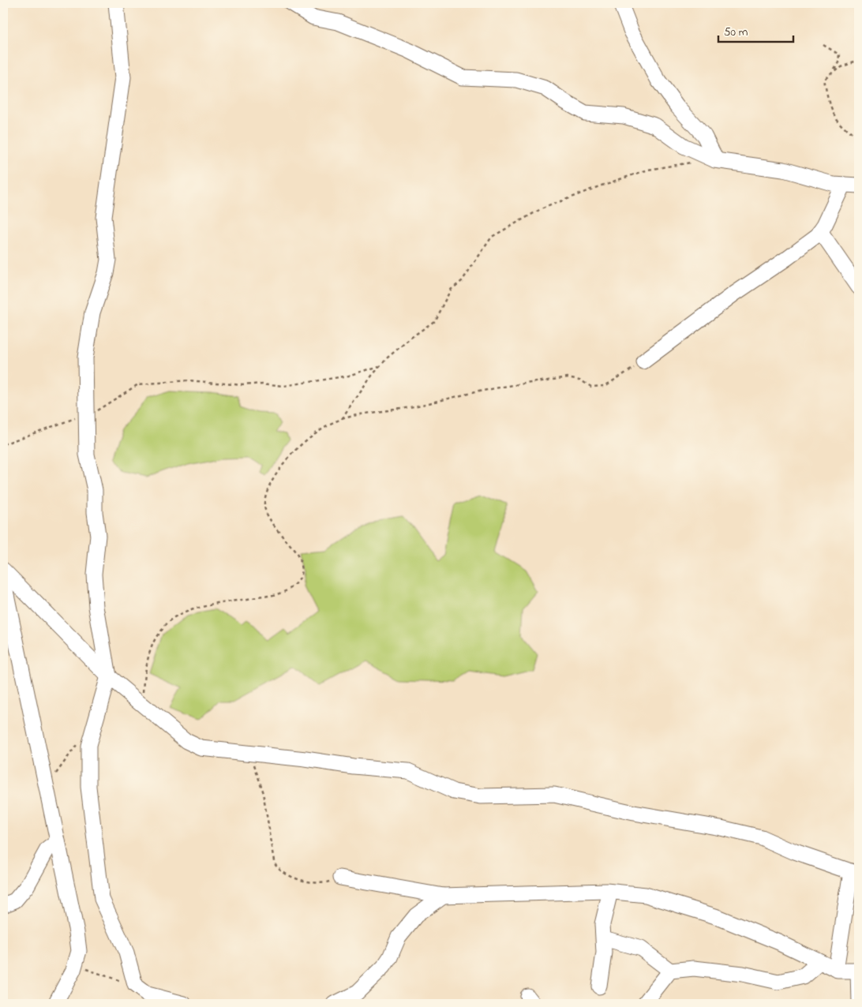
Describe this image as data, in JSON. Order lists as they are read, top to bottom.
{
  "scale_bar": "50 m"
}
